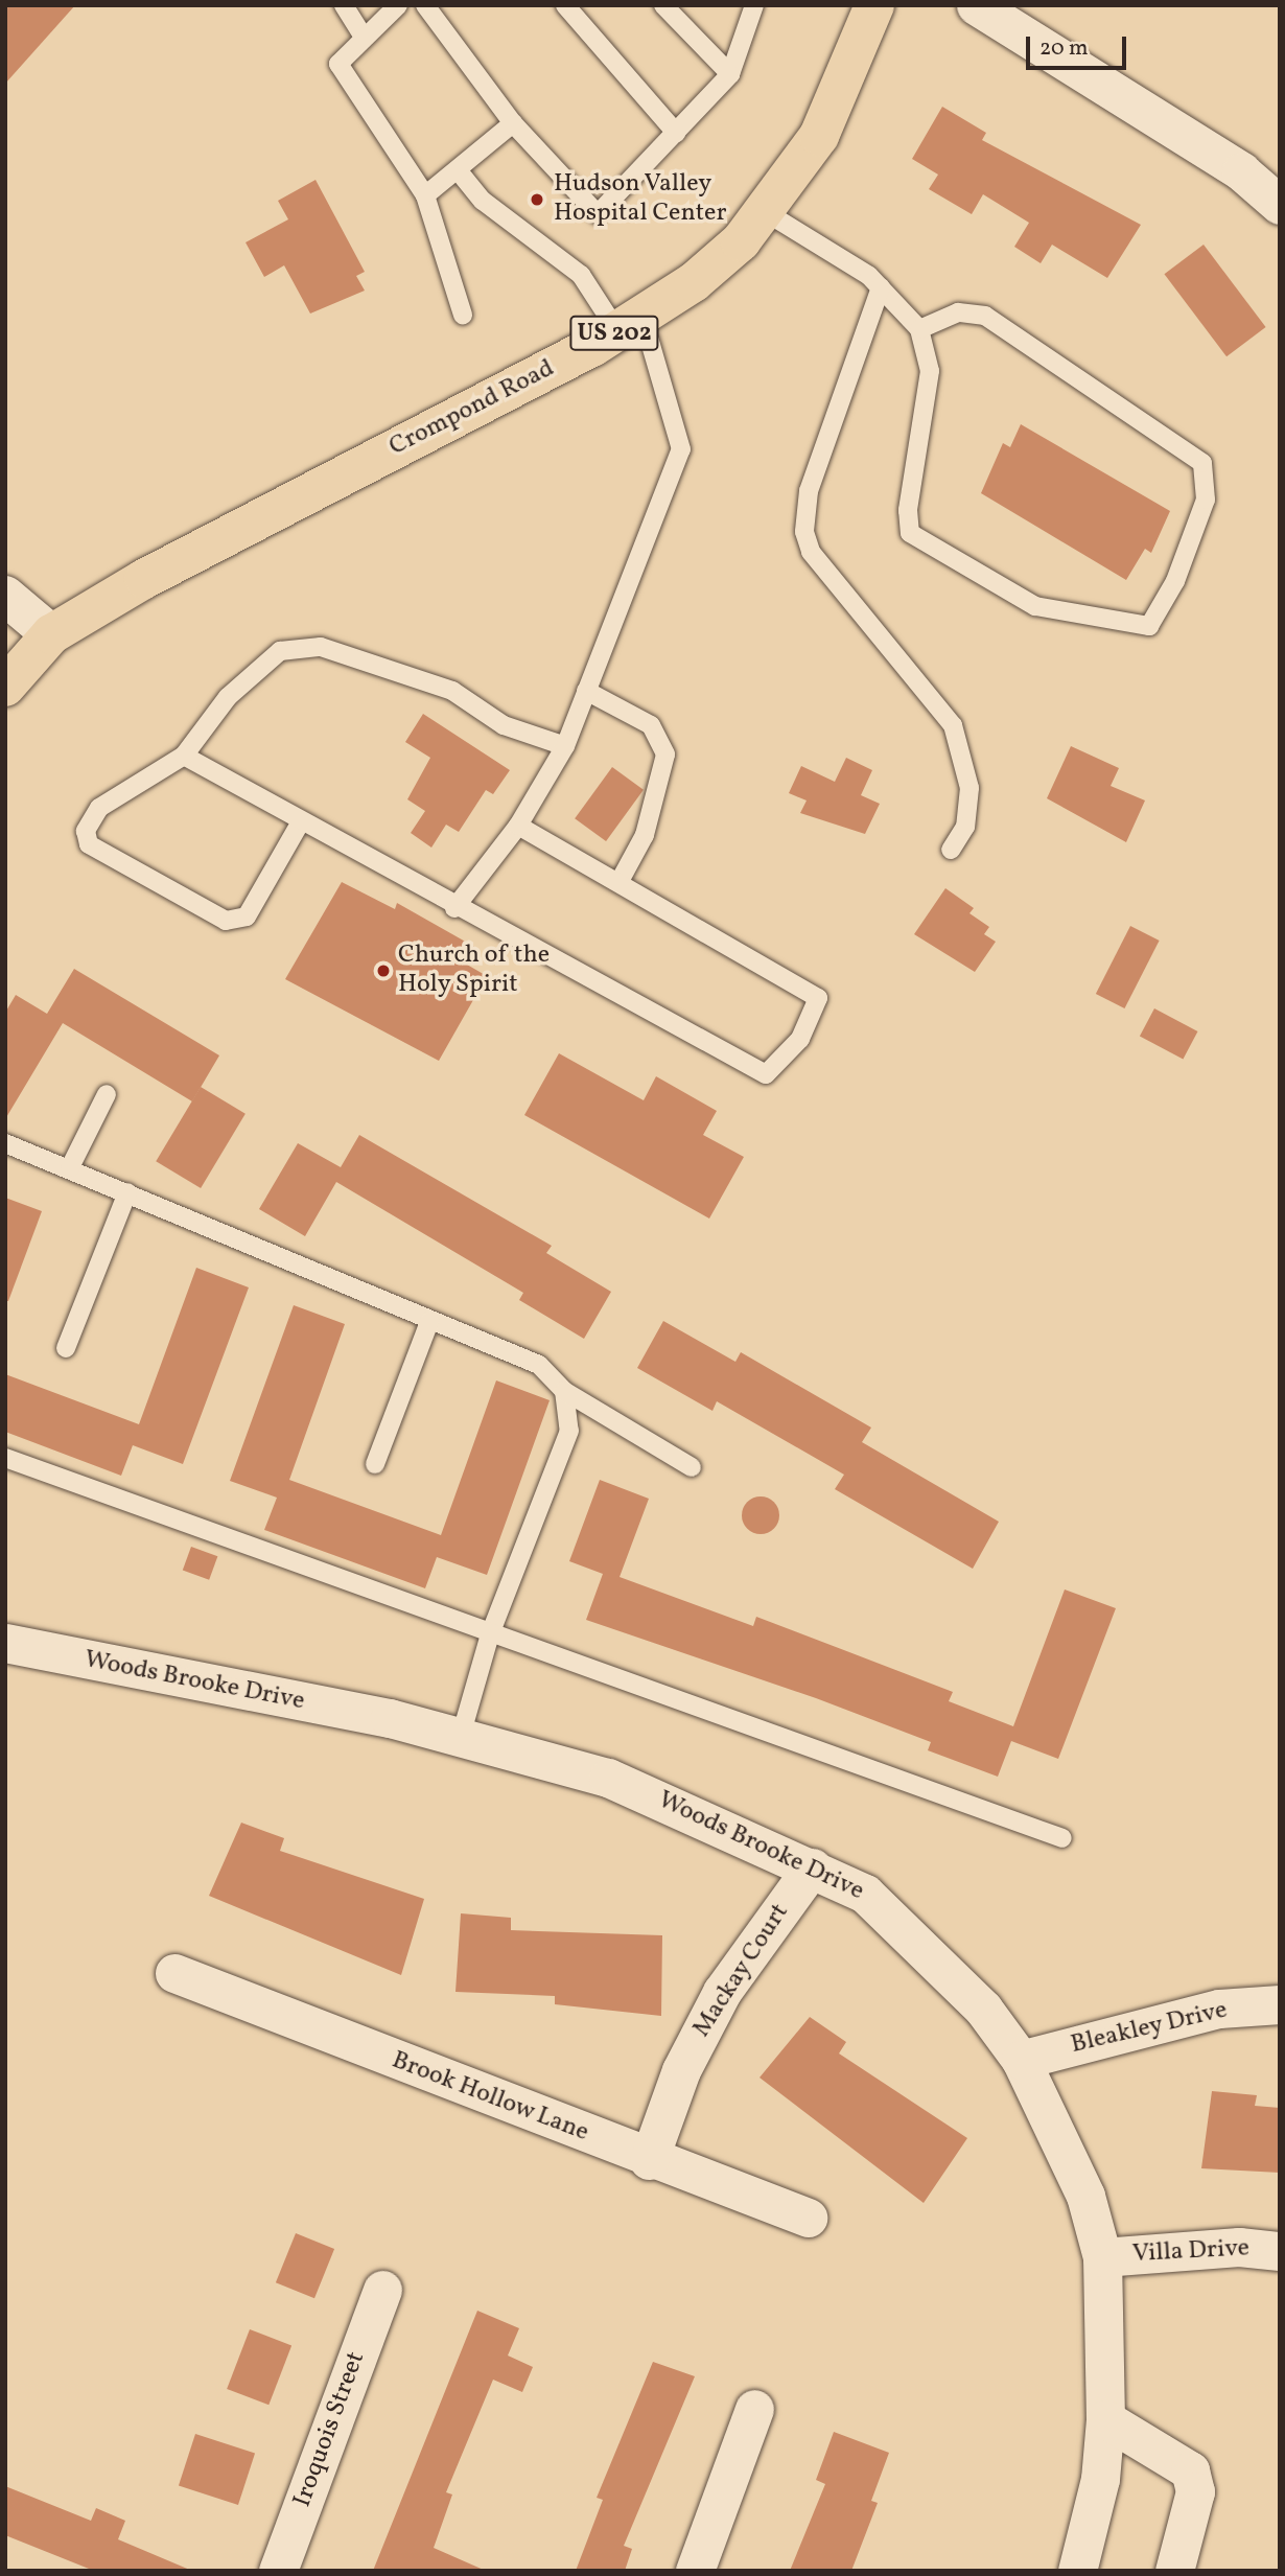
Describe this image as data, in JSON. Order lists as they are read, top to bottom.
{
  "streets": {
    "main road": ["US 202", "Crompond Road"],
    "street": [
      "Woods Brooke Drive",
      "Mackay Court",
      "Bleakley Drive",
      "Brook Hollow Lane",
      "Villa Drive",
      "Iroquois Street"
    ]
  },
  "crossings": [
    ["Woods Brooke Drive", "Mackay Court"],
    ["Woods Brooke Drive", "Bleakley Drive"],
    ["Woods Brooke Drive", "Villa Drive"],
    ["Mackay Court", "Brook Hollow Lane"]
  ],
  "places": ["Hudson Valley Hospital Center", "Church of the Holy Spirit"],
  "scale_bar": "20 m"
}
